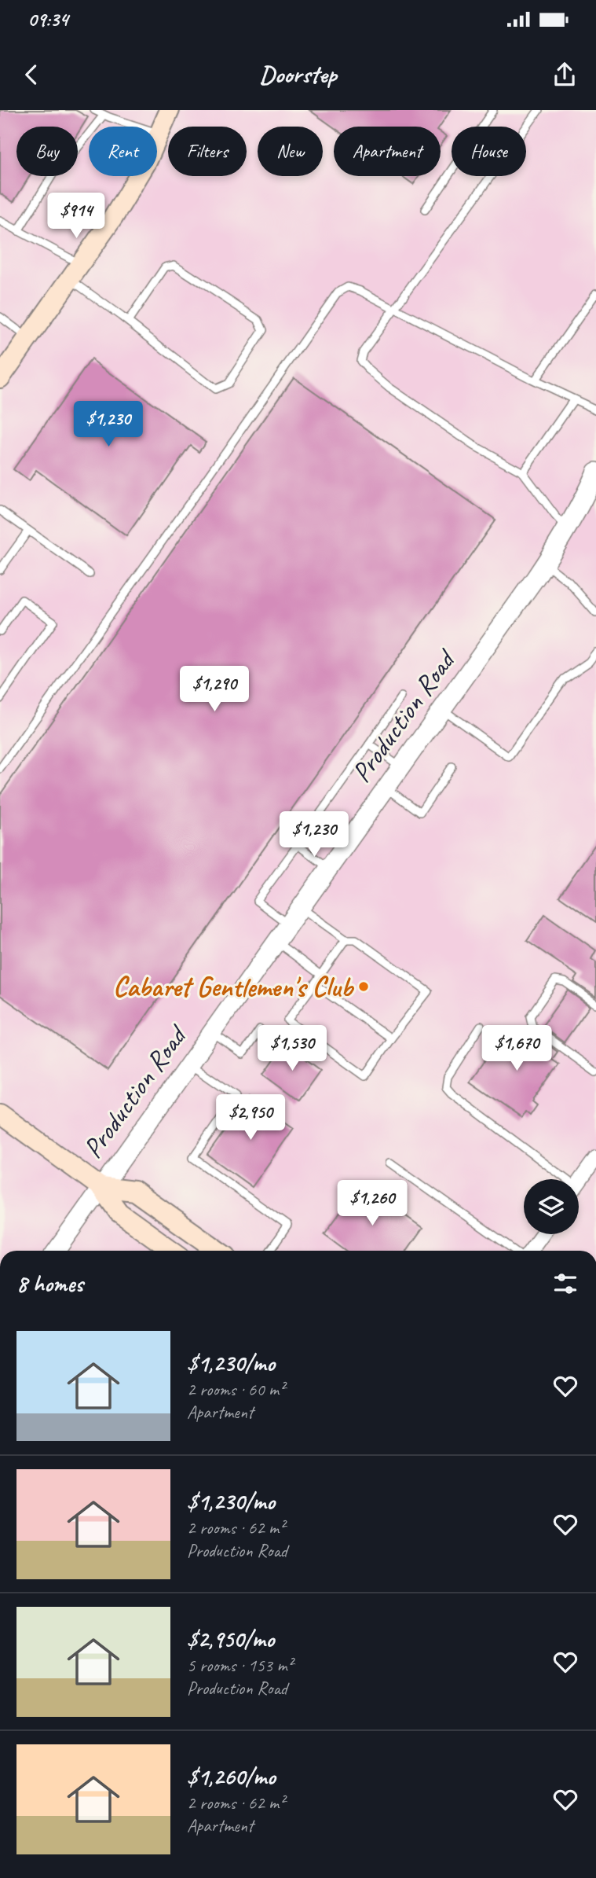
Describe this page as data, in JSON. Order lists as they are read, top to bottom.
{
  "streets": {
    "street": ["Production Road"]
  },
  "places": ["Cabaret Gentlemen's Club"],
  "page": {
    "status": "09:34",
    "header": "Doorstep",
    "chip": [
      "Buy",
      "Rent",
      "Filters",
      "New",
      "Apartment",
      "House"
    ],
    "price": [
      "$914",
      "$1,230",
      "$1,290",
      "$1,230",
      "$1,530",
      "$1,670",
      "$2,950",
      "$1,260"
    ],
    "heading": "8 homes",
    "list": [
      {
        "name": "$1,230/mo",
        "note": "2 rooms · 60 m² · Apartment"
      },
      {
        "name": "$1,230/mo",
        "note": "2 rooms · 62 m² · Production Road"
      },
      {
        "name": "$2,950/mo",
        "note": "5 rooms · 153 m² · Production Road"
      },
      {
        "name": "$1,260/mo",
        "note": "2 rooms · 62 m² · Apartment"
      }
    ]
  }
}
